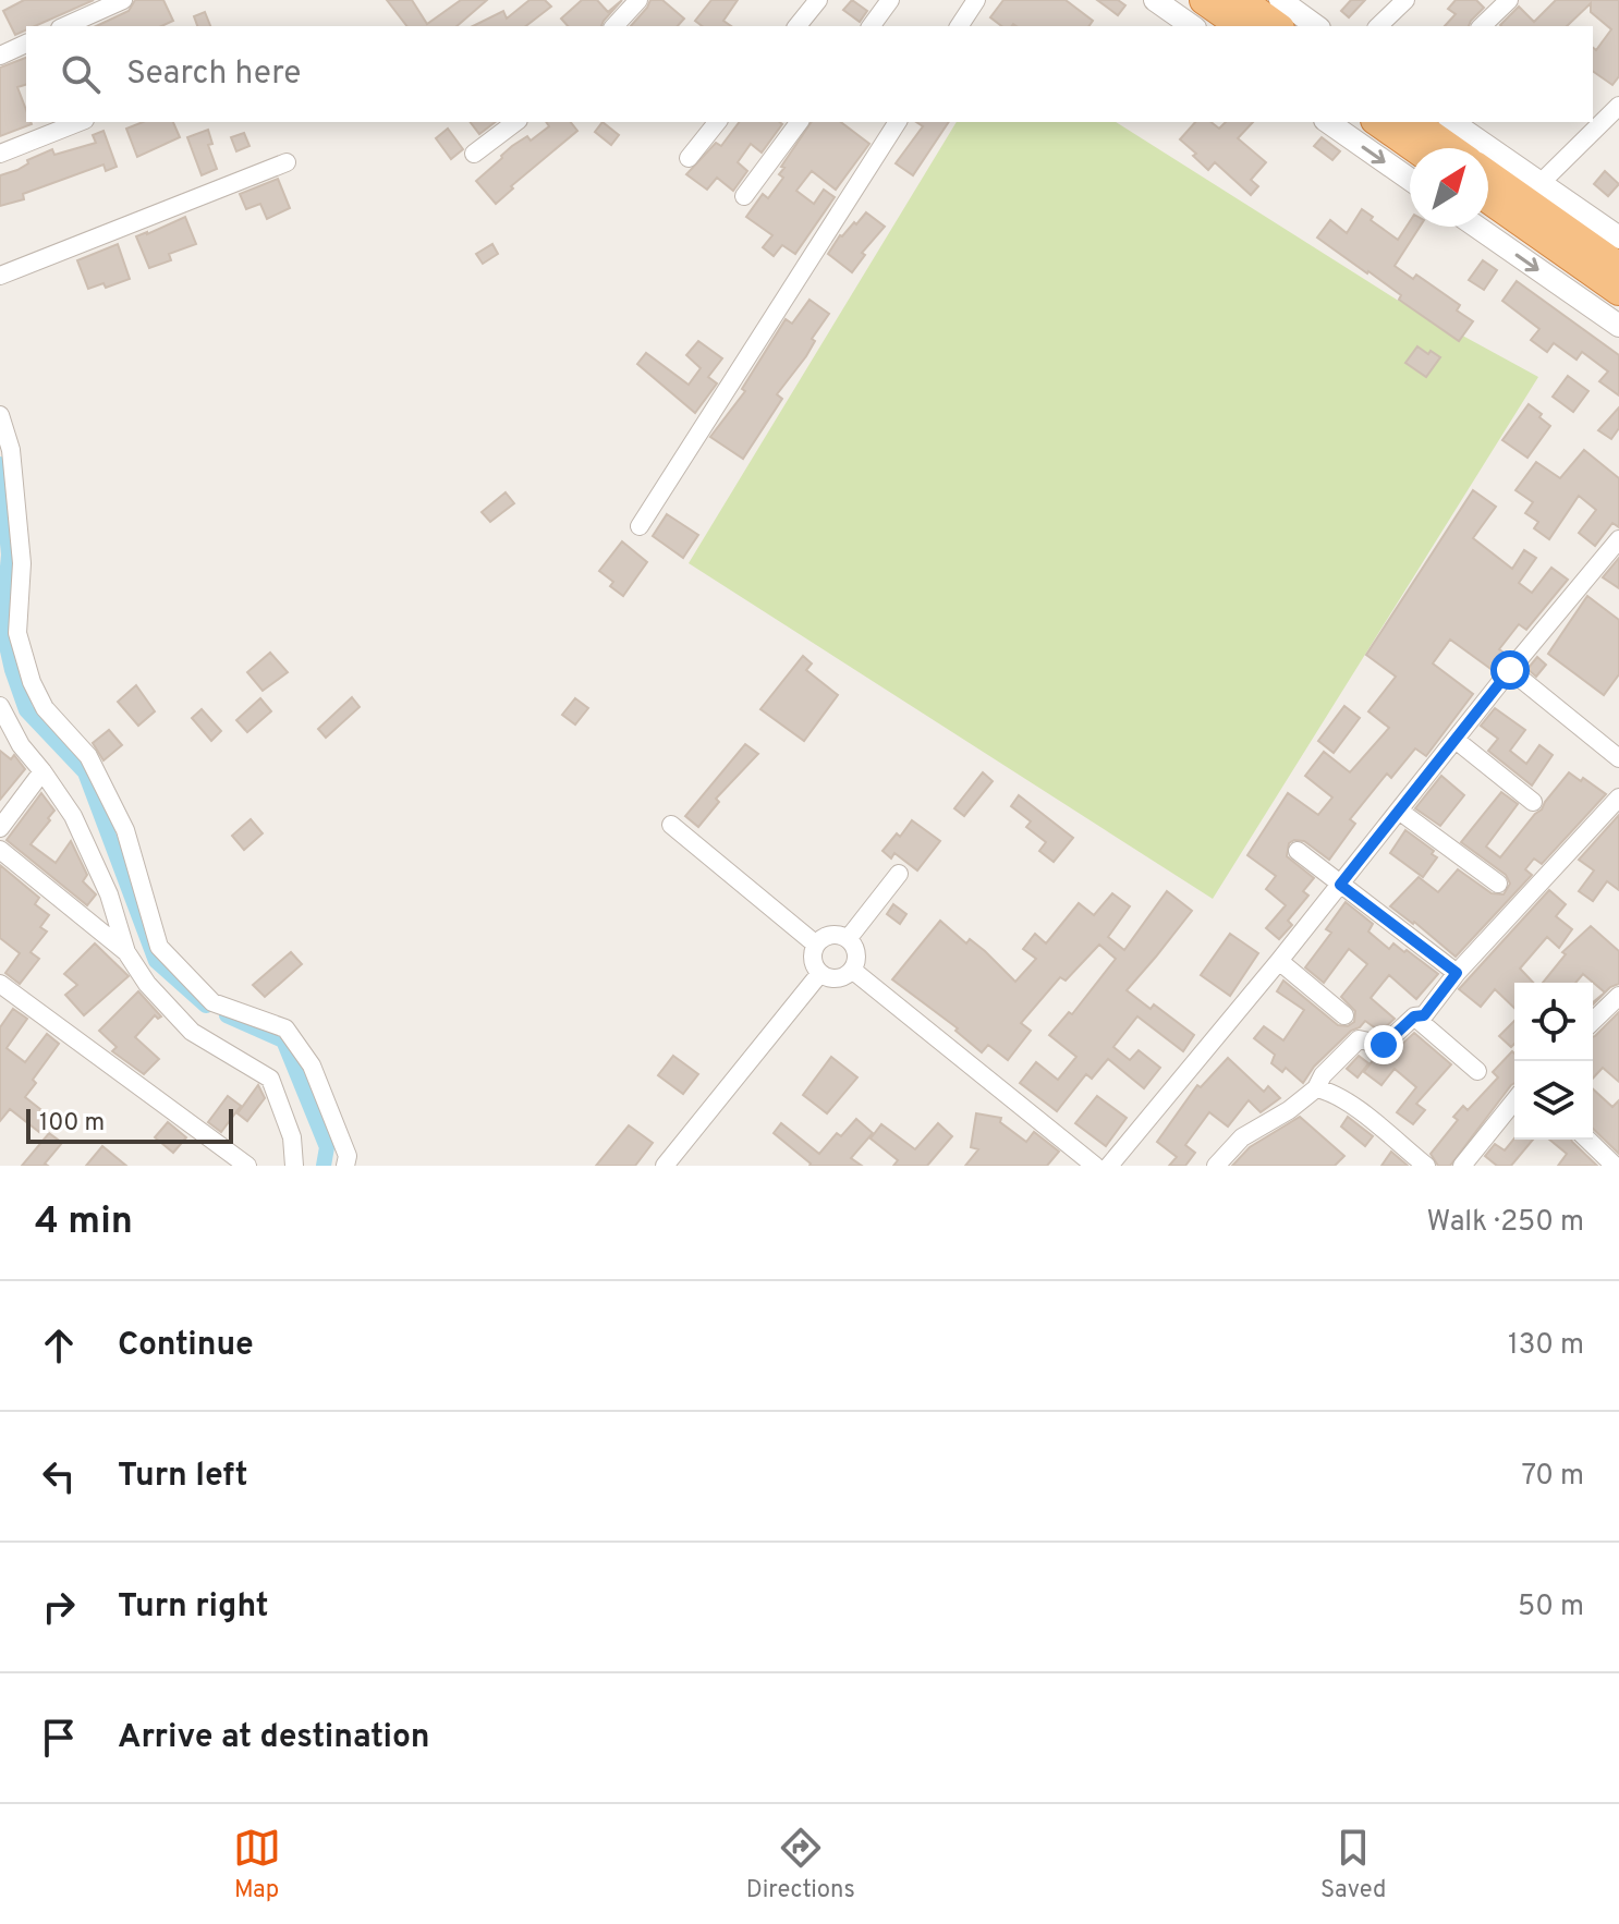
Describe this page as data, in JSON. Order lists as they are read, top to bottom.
{
  "scale_bar": "100 m",
  "north": "top right",
  "page": {
    "search": "Search here",
    "scale": "100 m",
    "heading": ["4 min", "Walk · 250 m"],
    "list": [
      ["Continue", "130 m"],
      ["Turn left", "70 m"],
      ["Turn right", "50 m"],
      "Arrive at destination"
    ],
    "nav": ["Map", "Directions", "Saved"]
  }
}
